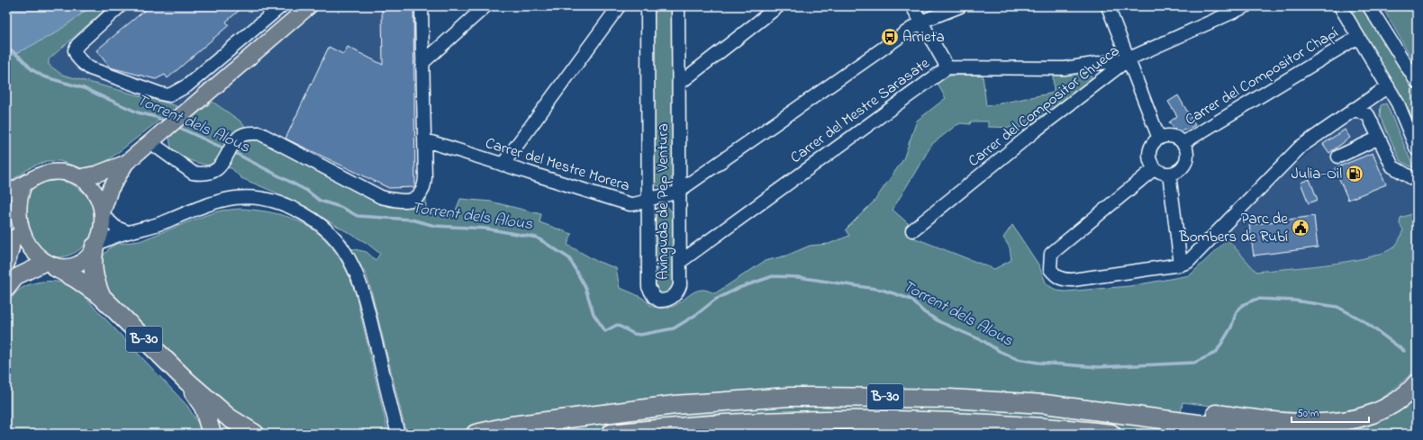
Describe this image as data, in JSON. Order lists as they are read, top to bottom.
{
  "streets": {
    "highway": ["B-30"],
    "street": [
      "Carrer del Compositor Chapí",
      "Carrer del Compositor Chueca",
      "Carrer del Mestre Sarasate",
      "Carrer del Mestre Morera",
      "Avinguda de Pep Ventura"
    ]
  },
  "crossings": [
    ["Carrer del Compositor Chueca", "Carrer del Mestre Sarasate"],
    ["Carrer del Mestre Sarasate", "Avinguda de Pep Ventura"],
    ["Carrer del Mestre Morera", "Avinguda de Pep Ventura"]
  ],
  "water": ["Torrent dels Alous"],
  "places": {
    "bus stop": ["Arrieta"],
    "fuel station": ["Julia-Oil"],
    "public building": ["Parc de Bombers de Rubí"]
  },
  "scale_bar": "50 m"
}
